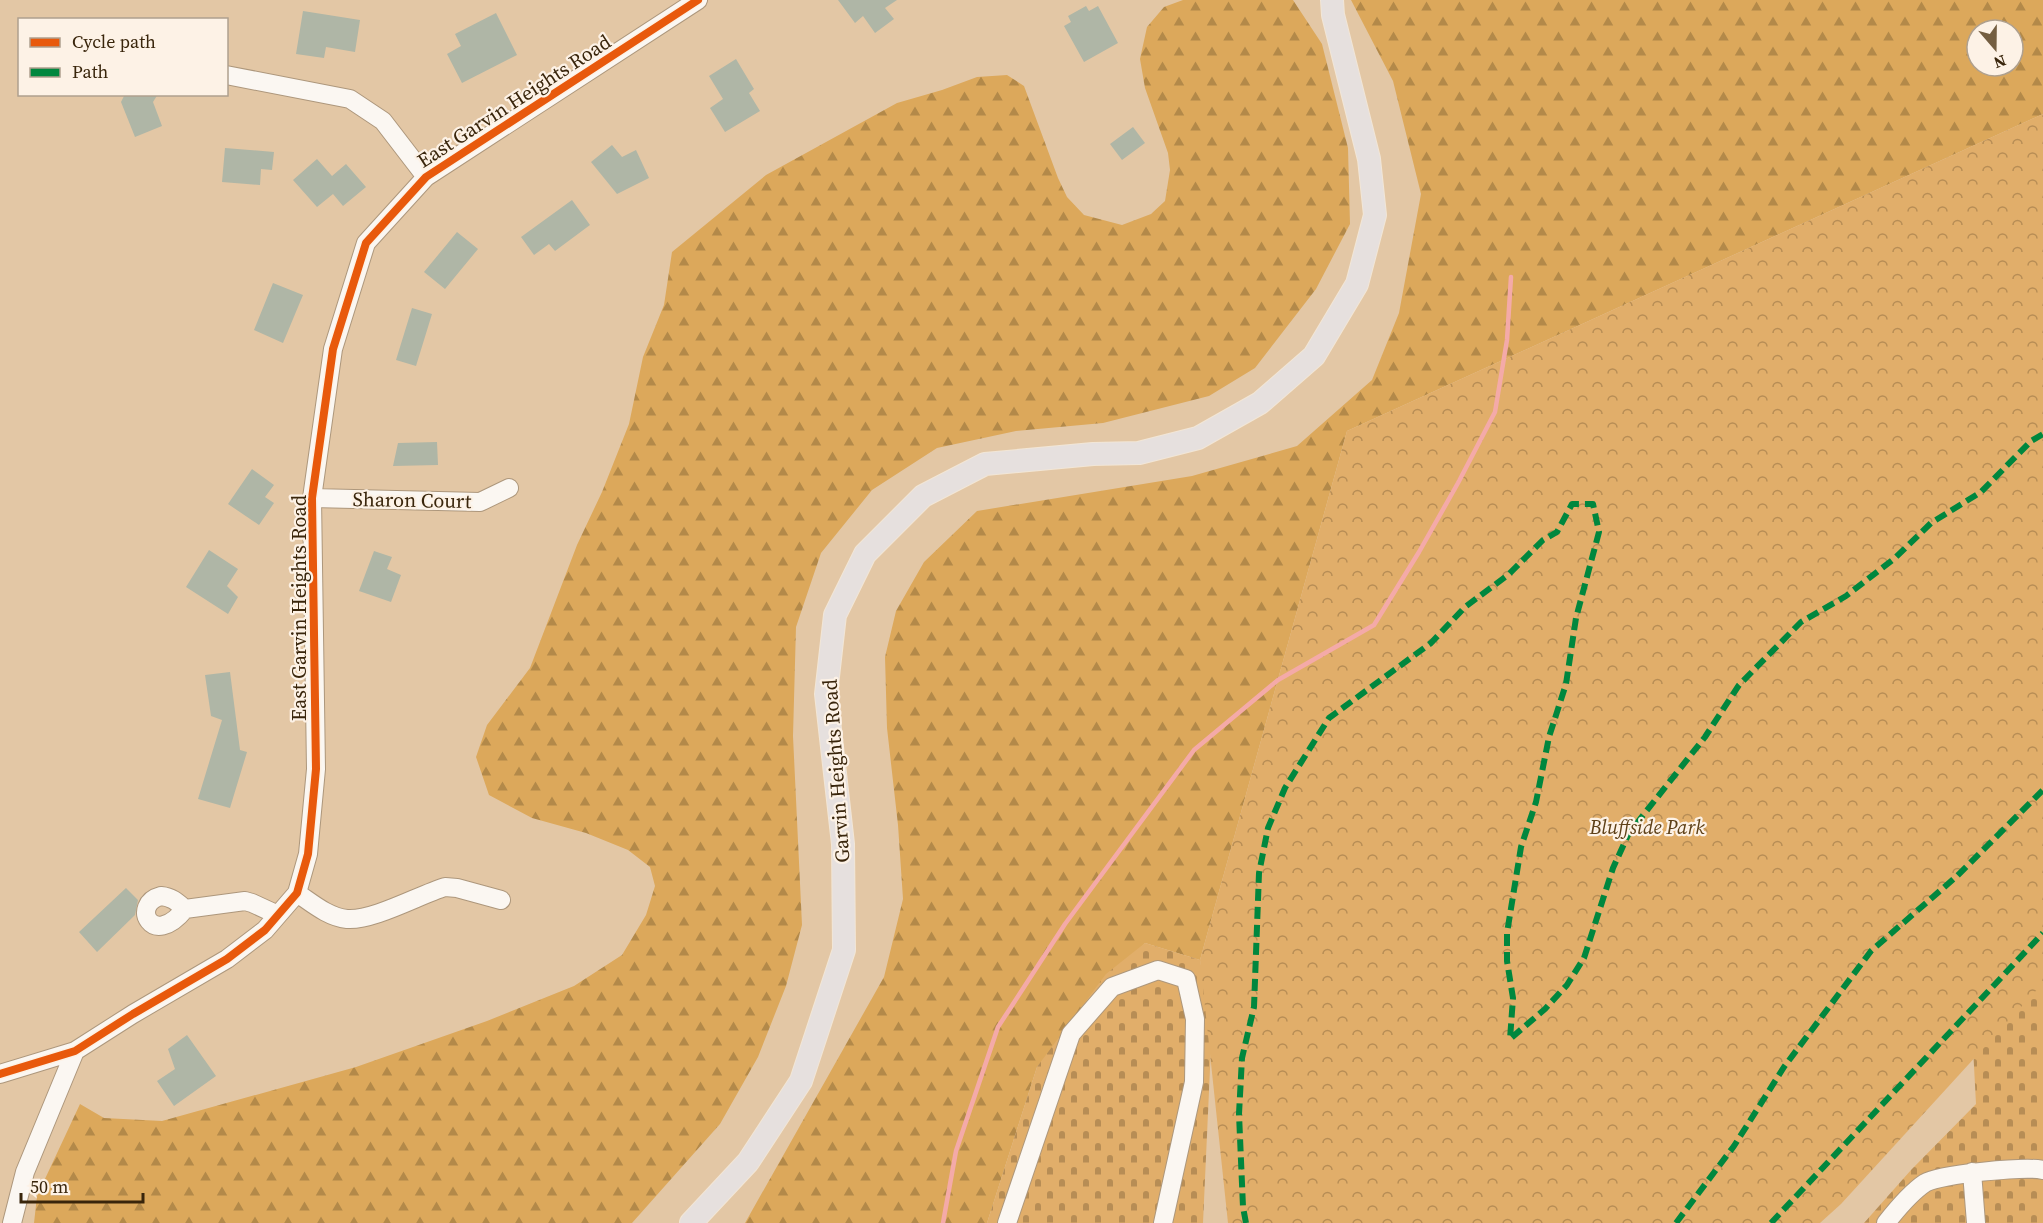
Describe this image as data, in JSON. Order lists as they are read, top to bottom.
{
  "streets": {
    "main road": ["Garvin Heights Road"],
    "street": ["East Garvin Heights Road", "Sharon Court"]
  },
  "crossings": [
    ["East Garvin Heights Road", "Sharon Court"]
  ],
  "parks": ["Bluffside Park"],
  "legend": ["Cycle path", "Path"],
  "scale_bar": "50 m",
  "north": "bottom"
}
